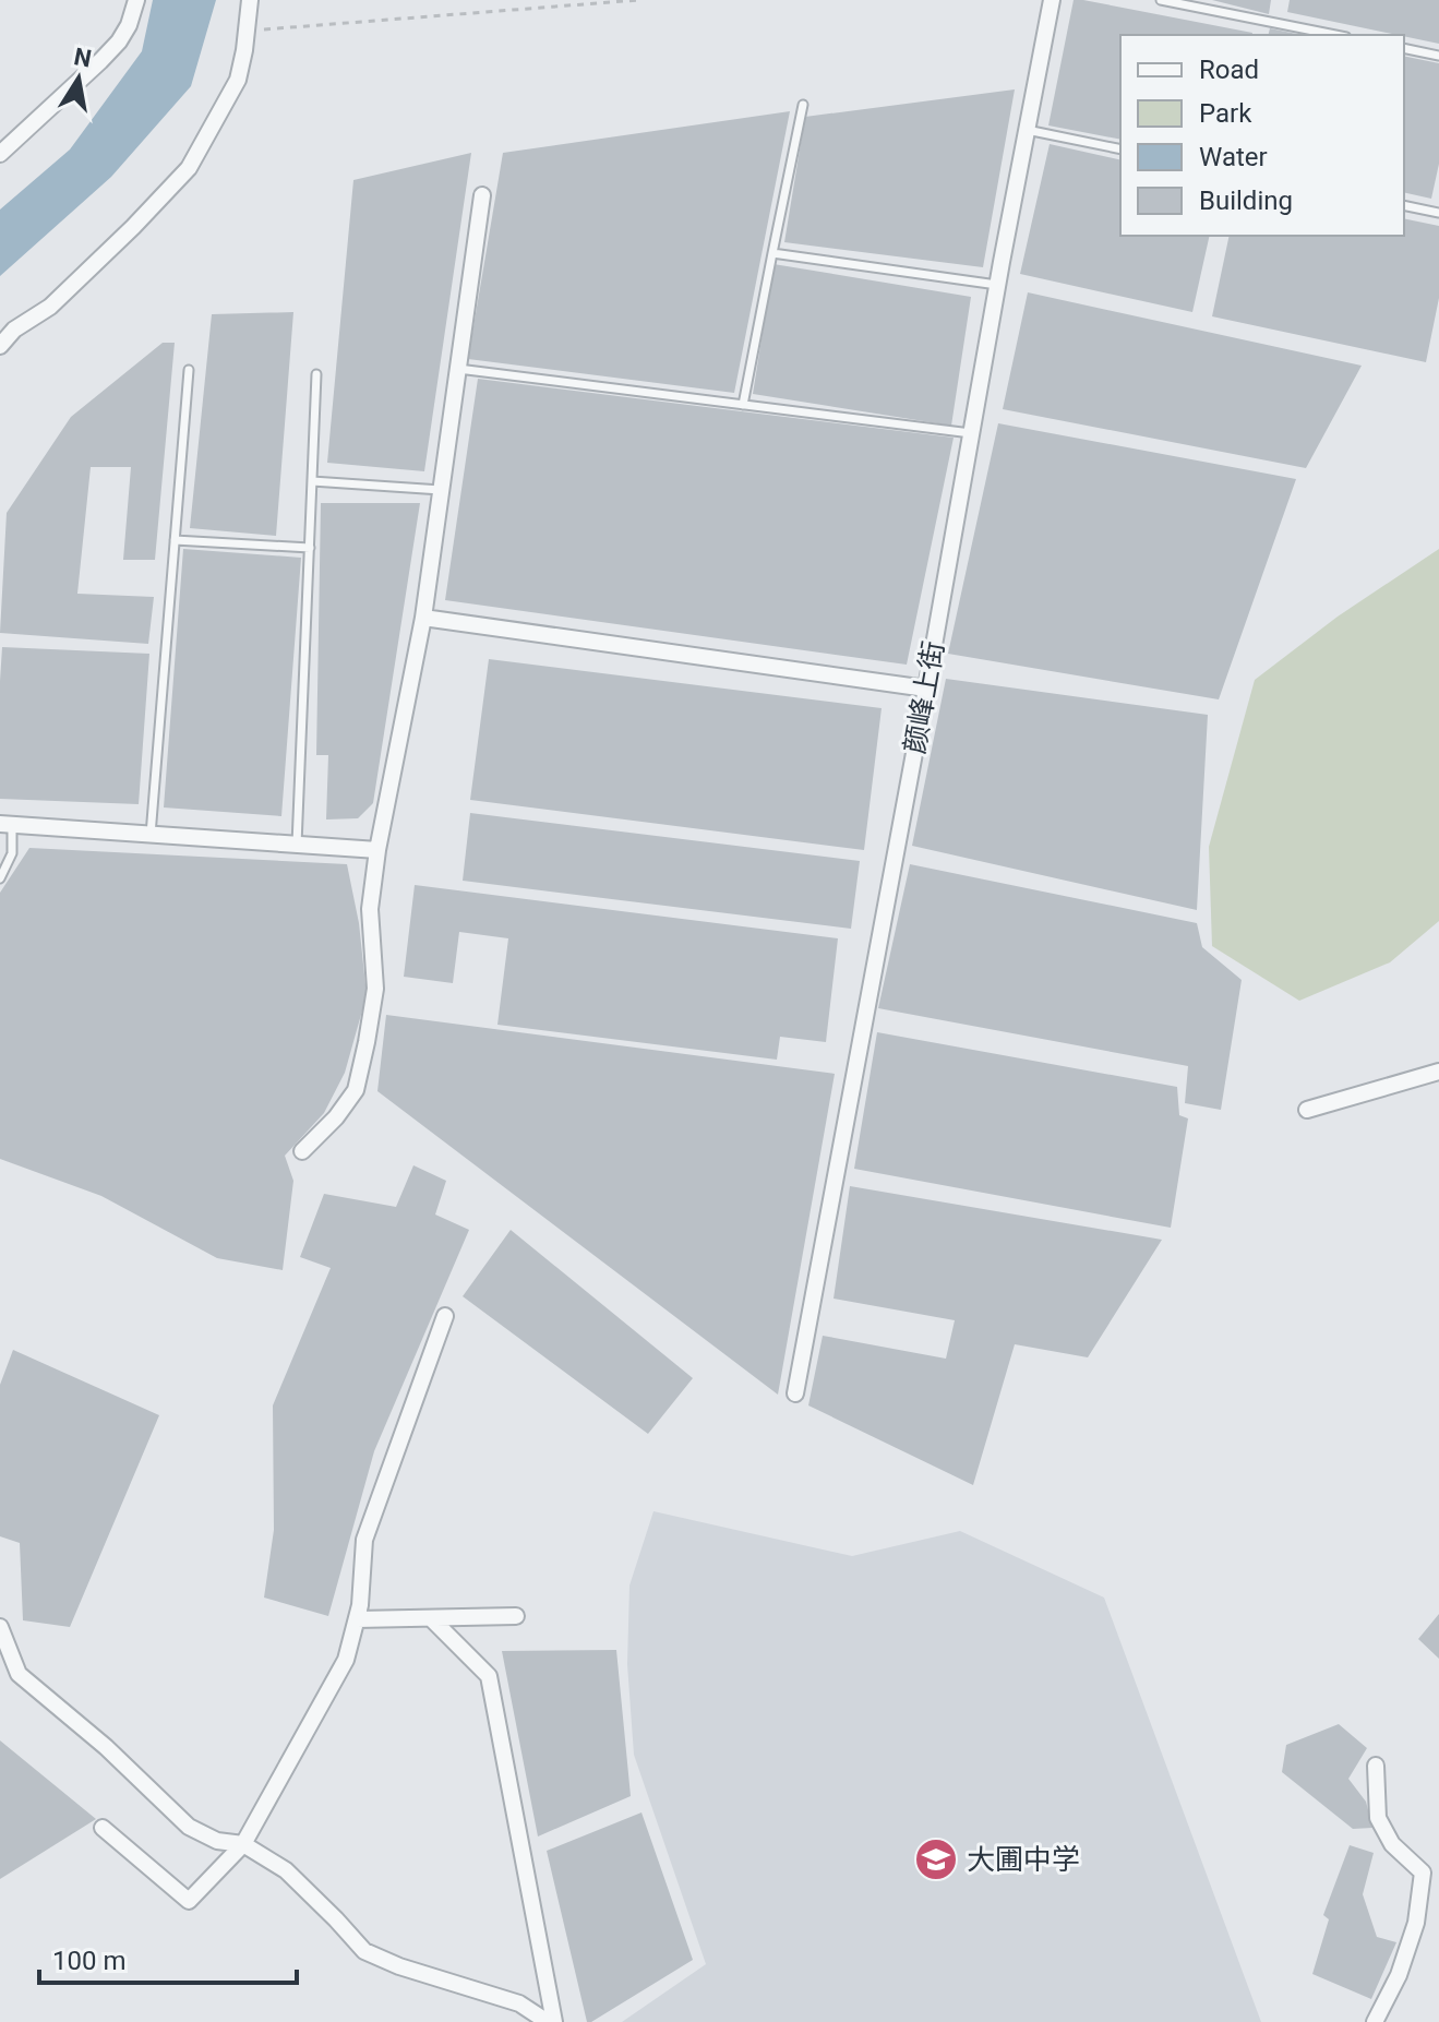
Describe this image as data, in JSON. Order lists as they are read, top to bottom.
{
  "streets": {
    "street": ["颜峰上街"]
  },
  "places": {
    "school or university": ["大圃中学"]
  },
  "legend": [
    "Road",
    "Park",
    "Water",
    "Building"
  ],
  "scale_bar": "100 m",
  "north": "top"
}
